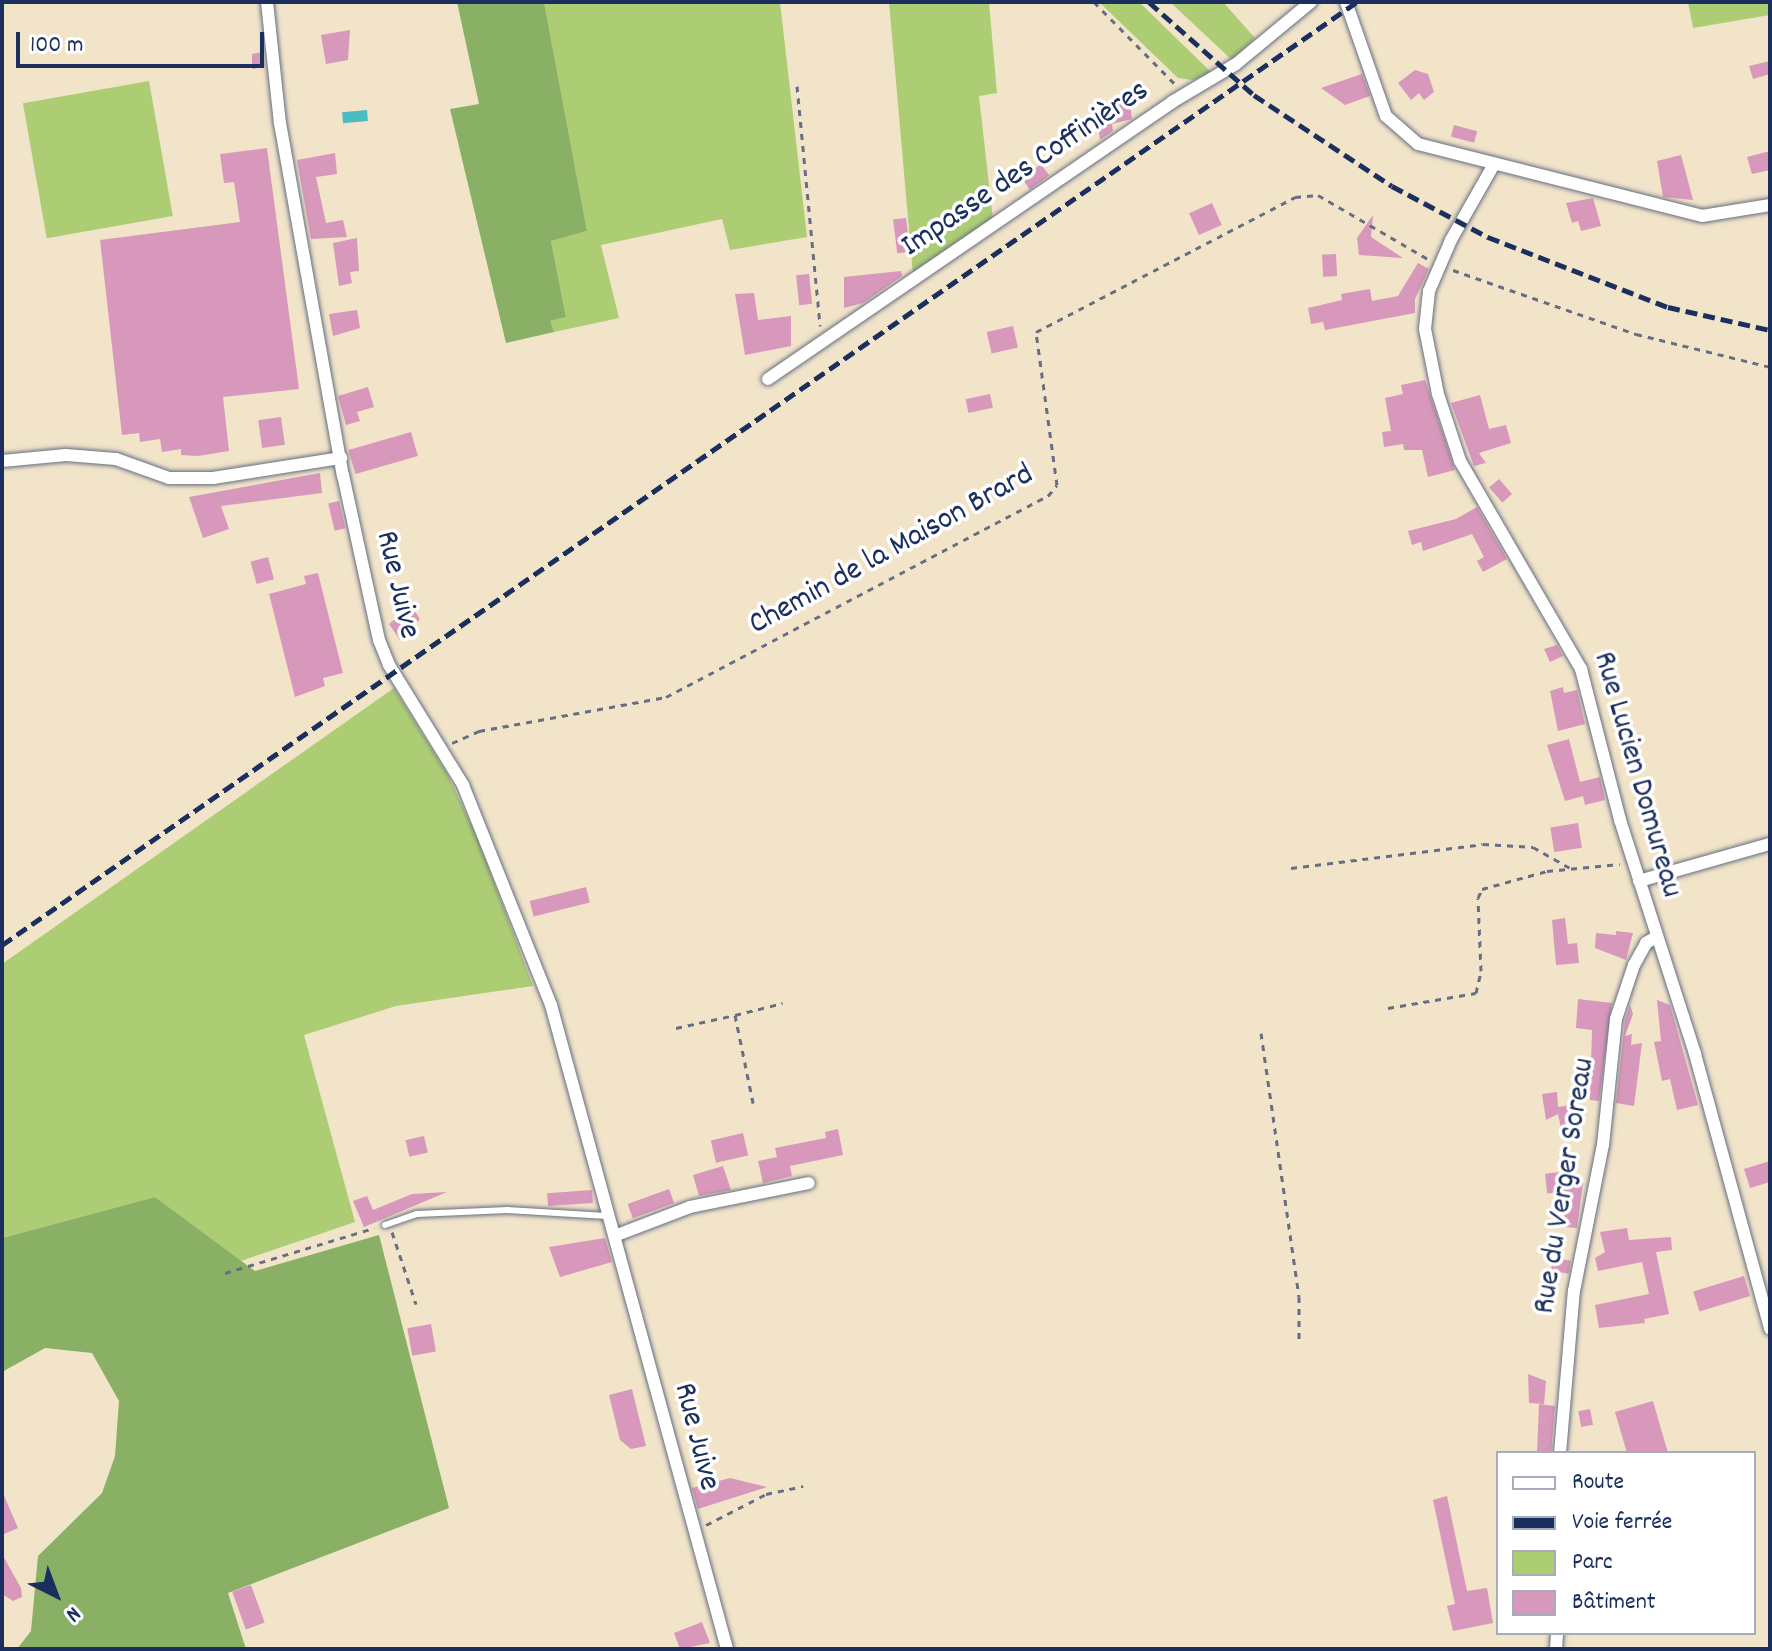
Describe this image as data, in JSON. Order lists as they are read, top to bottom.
{
  "streets": {
    "street": [
      "Impasse des Coffinières",
      "Rue Juive",
      "Rue Lucien Domureau",
      "Rue du Verger Soreau"
    ],
    "path": ["Chemin de la Maison Brard"]
  },
  "crossings": [
    ["Chemin de la Maison Brard", "Rue Juive"],
    ["Chemin de la Maison Brard", "Rue Lucien Domureau"],
    ["Rue Lucien Domureau", "Rue du Verger Soreau"]
  ],
  "legend": [
    "Route",
    "Voie ferrée",
    "Parc",
    "Bâtiment"
  ],
  "scale_bar": "100 m",
  "north": "bottom right"
}
